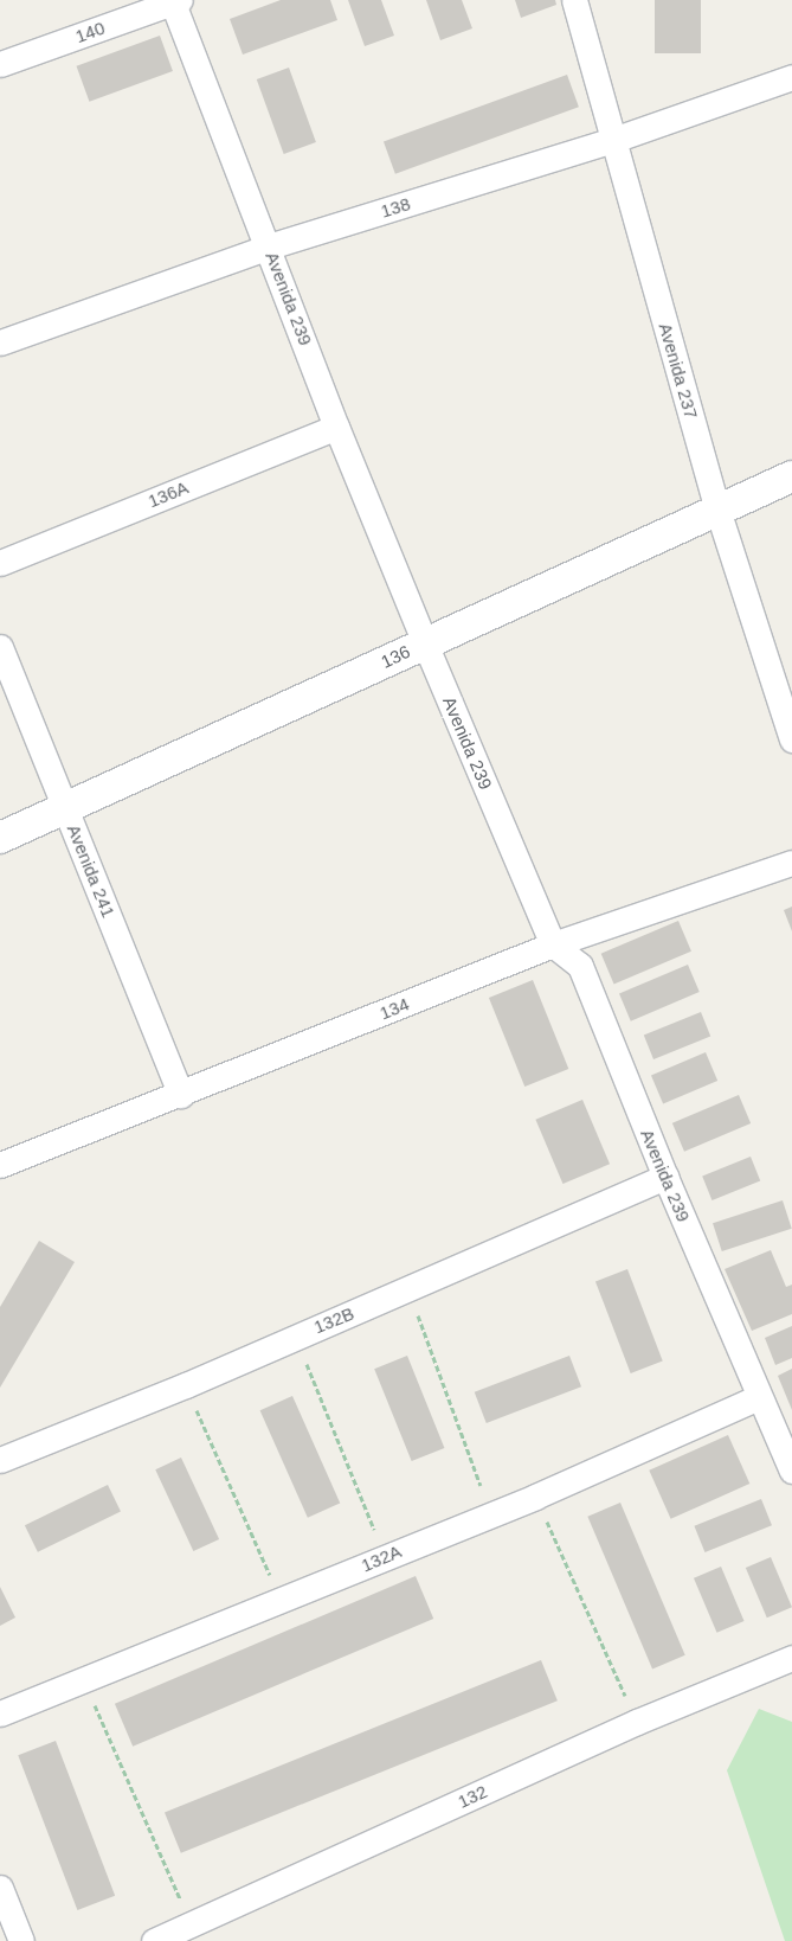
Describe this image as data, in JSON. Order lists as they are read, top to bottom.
{
  "streets": {
    "street": [
      "140",
      "138",
      "Avenida 239",
      "Avenida 237",
      "136A",
      "136",
      "Avenida 241",
      "134",
      "132B",
      "132A",
      "132"
    ]
  },
  "crossings": [
    ["140", "Avenida 239"],
    ["138", "Avenida 239"],
    ["138", "Avenida 237"],
    ["Avenida 239", "136A"],
    ["Avenida 239", "136"],
    ["Avenida 239", "134"],
    ["Avenida 239", "132B"],
    ["Avenida 239", "132A"],
    ["Avenida 237", "136"],
    ["136", "Avenida 241"],
    ["Avenida 241", "134"]
  ]
}
